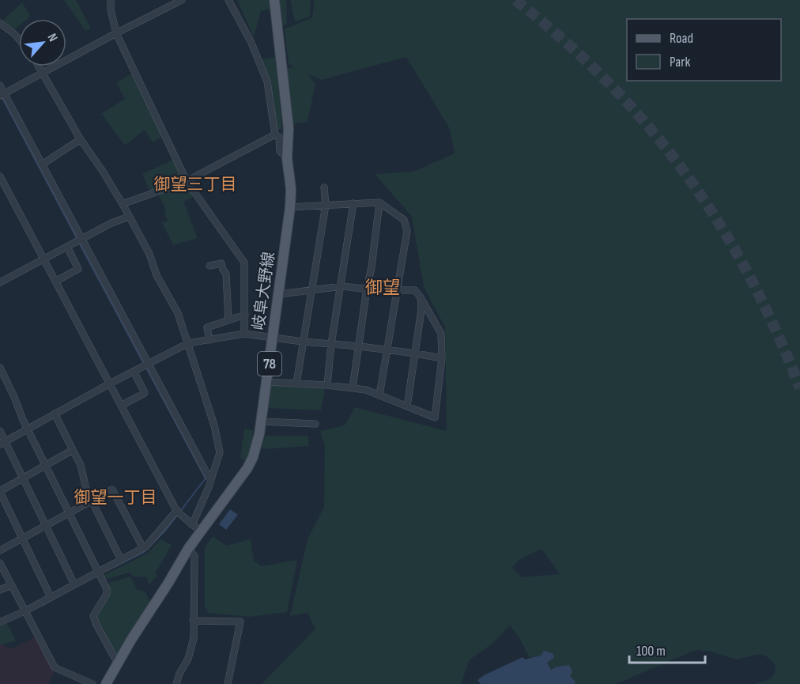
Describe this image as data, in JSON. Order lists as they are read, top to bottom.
{
  "streets": {
    "main road": ["岐阜大野線", "78"]
  },
  "districts": ["御望三丁目", "御望", "御望一丁目"],
  "legend": ["Road", "Park"],
  "scale_bar": "100 m",
  "north": "top right"
}
